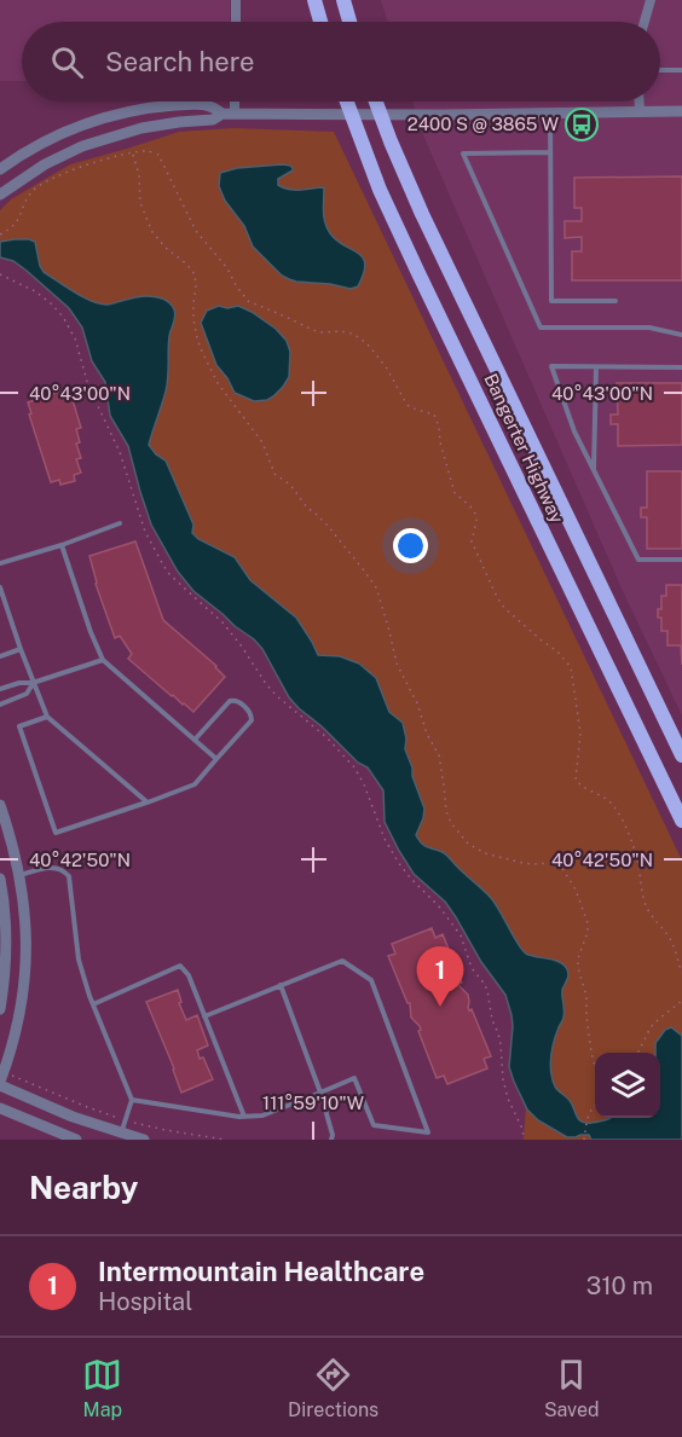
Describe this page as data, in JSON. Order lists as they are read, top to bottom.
{
  "streets": {
    "highway": ["Bangerter Highway"]
  },
  "places": {
    "bus stop": ["2400 S @ 3865 W"]
  },
  "page": {
    "search": "Search here",
    "pins": "1",
    "heading": "Nearby",
    "list": [
      {
        "mark": "1",
        "name": "Intermountain Healthcare",
        "note": "Hospital",
        "value": "310 m"
      }
    ],
    "nav": ["Map", "Directions", "Saved"]
  },
  "coordinates": ["40°43'00\"N", "40°42'50\"N", "111°59'10\"W"]
}
